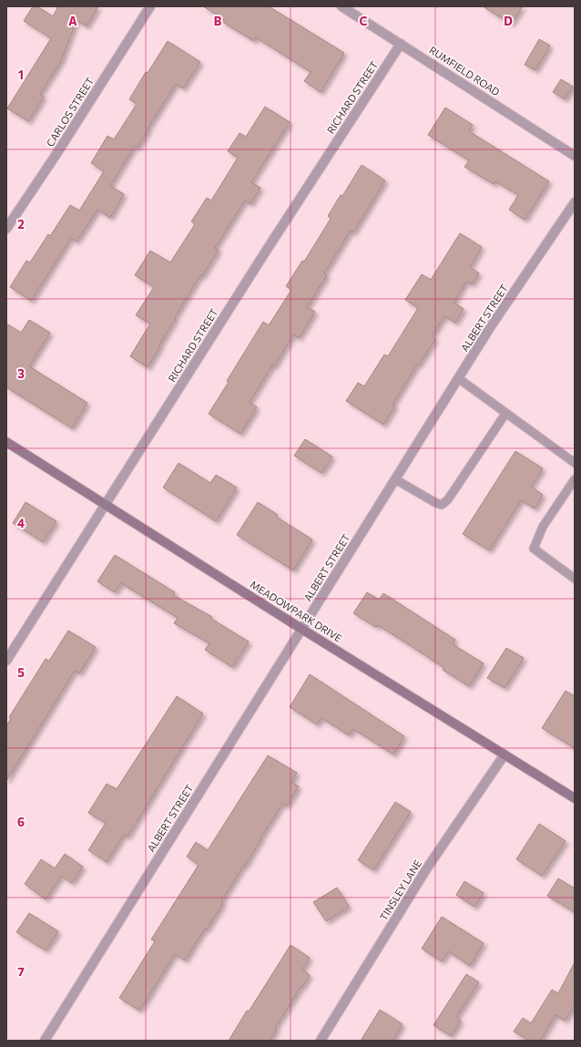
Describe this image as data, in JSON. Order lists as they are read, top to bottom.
{
  "streets": {
    "street": [
      "RUMFIELD ROAD",
      "RICHARD STREET",
      "CARLOS STREET",
      "ALBERT STREET",
      "MEADOWPARK DRIVE",
      "TINSLEY LANE"
    ]
  },
  "crossings": [
    ["RUMFIELD ROAD", "RICHARD STREET"],
    ["RICHARD STREET", "MEADOWPARK DRIVE"],
    ["ALBERT STREET", "MEADOWPARK DRIVE"],
    ["MEADOWPARK DRIVE", "TINSLEY LANE"]
  ],
  "grid": {
    "columns": [
      "A",
      "B",
      "C",
      "D"
    ],
    "rows": [
      "1",
      "2",
      "3",
      "4",
      "5",
      "6",
      "7"
    ]
  }
}
